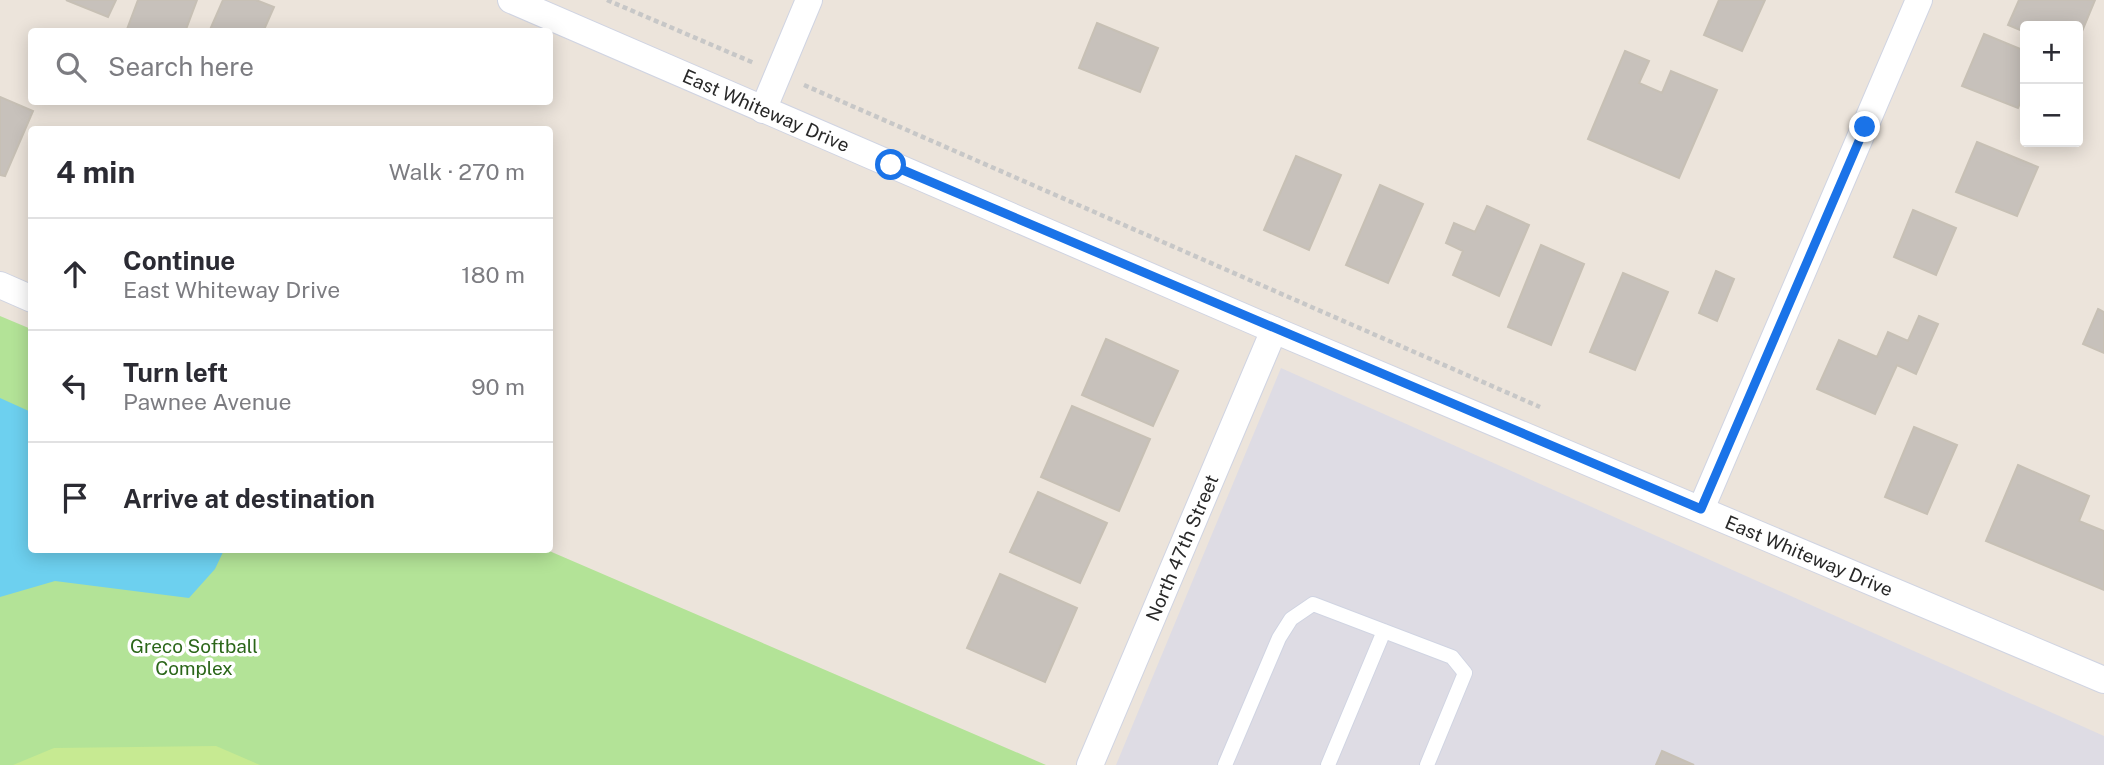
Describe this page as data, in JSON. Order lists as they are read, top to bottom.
{
  "streets": {
    "street": ["East Whiteway Drive", "North 47th Street"]
  },
  "crossings": [
    ["East Whiteway Drive", "North 47th Street"]
  ],
  "parks": ["Greco Softball Complex"],
  "page": {
    "map_buttons": ["+", "−"],
    "search": "Search here",
    "heading": ["4 min", "Walk · 270 m"],
    "list": [
      ["Continue", "East Whiteway Drive", "180 m"],
      ["Turn left", "Pawnee Avenue", "90 m"],
      "Arrive at destination"
    ]
  }
}
